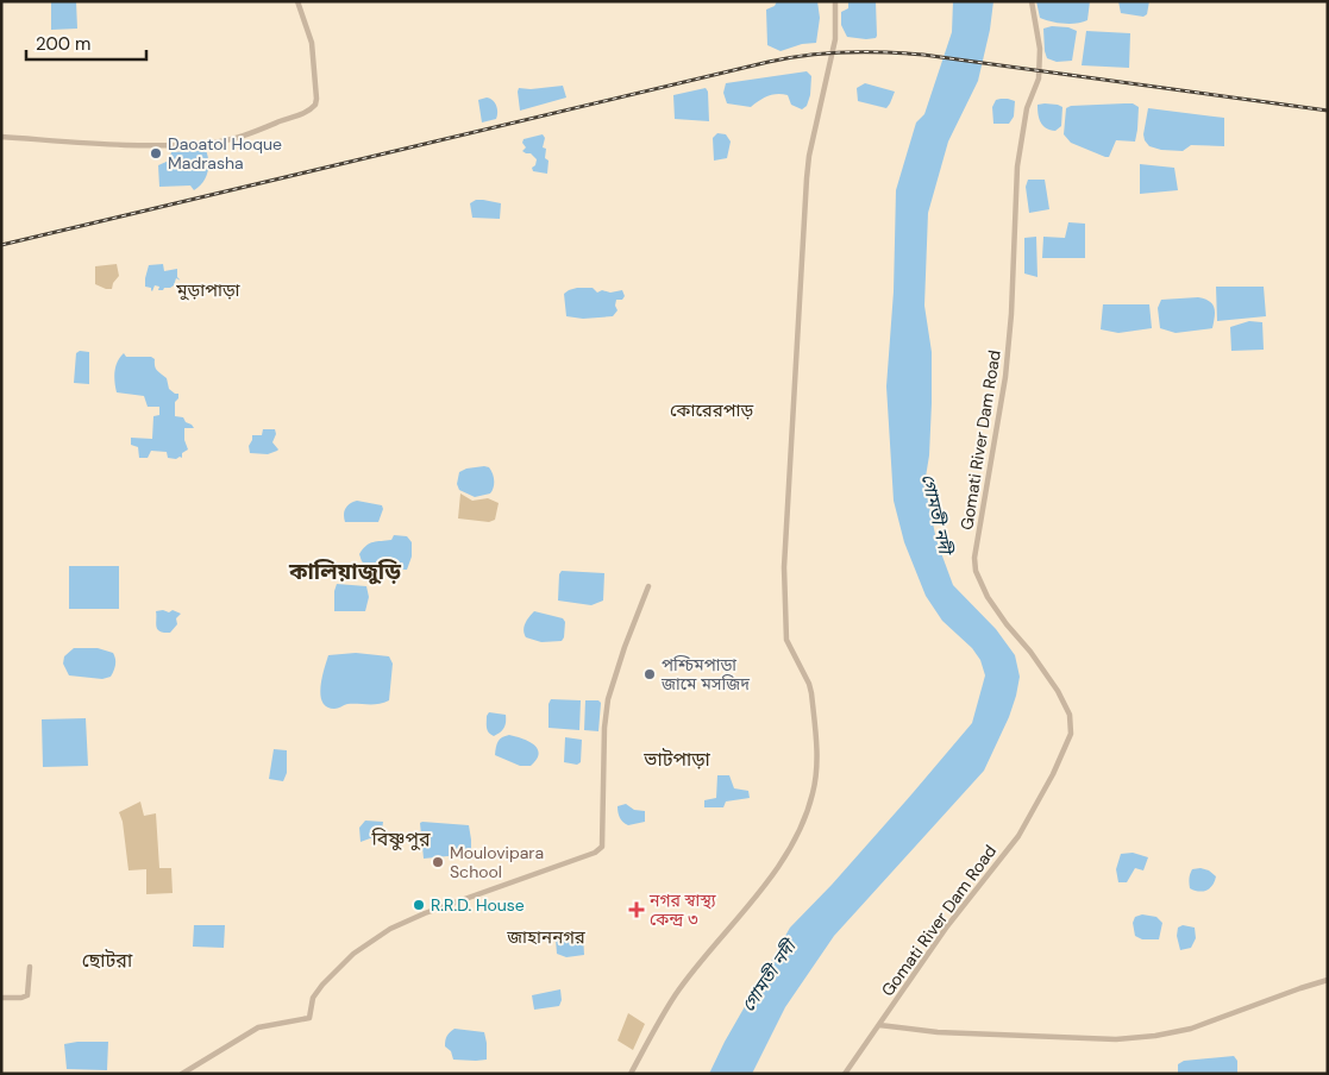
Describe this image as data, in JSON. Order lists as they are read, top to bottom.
{
  "streets": {
    "street": ["Gomati River Dam Road"]
  },
  "districts": [
    "মুড়াপাড়া",
    "কোরেরপাড়",
    "কালিয়াজুড়ি",
    "ভাটপাড়া",
    "বিষ্ণুপুর",
    "জাহাননগর",
    "ছোটরা"
  ],
  "water": ["গোমতী নদী"],
  "places": {
    "other": [
      "Daoatol Hoque Madrasha",
      "পশ্চিমপাড়া জামে মসজিদ",
      "Moulovipara School",
      "R.R.D. House"
    ],
    "health": ["নগর স্বাস্থ্য কেন্দ্র ৩"]
  },
  "scale_bar": "200 m"
}
